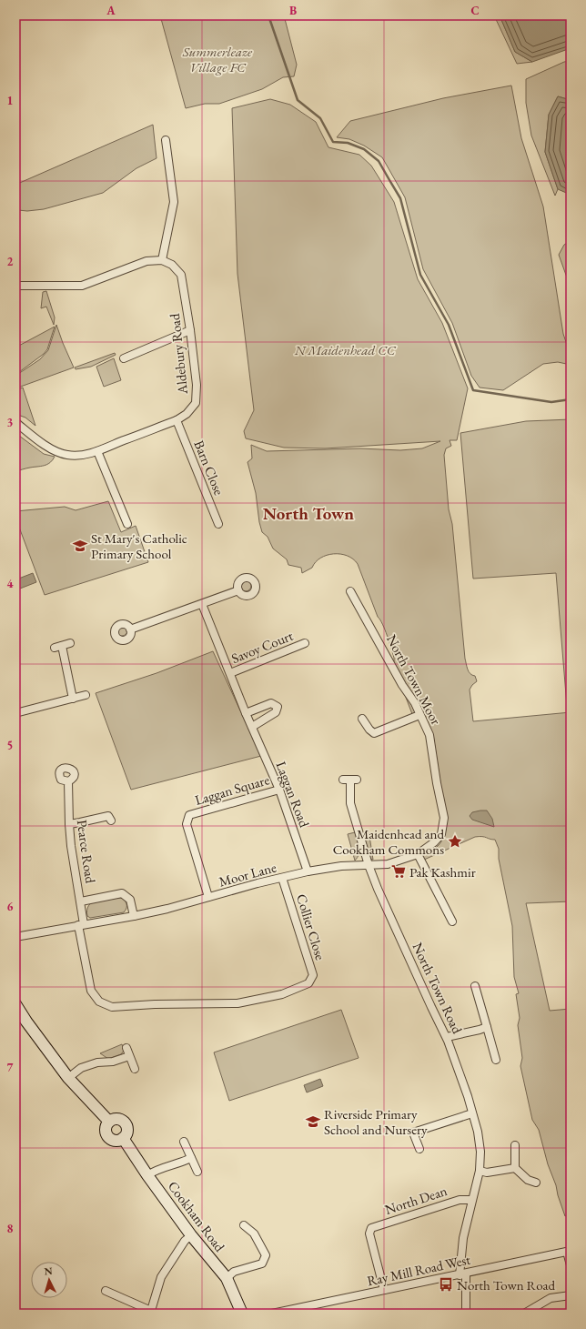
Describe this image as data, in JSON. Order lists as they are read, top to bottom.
{
  "streets": {
    "main road": ["Cookham Road"],
    "street": [
      "Aldebury Road",
      "Barn Close",
      "Savoy Court",
      "North Town Moor",
      "Laggan Square",
      "Laggan Road",
      "Pearce Road",
      "Moor Lane",
      "Collier Close",
      "North Town Road",
      "North Dean",
      "Ray Mill Road West"
    ]
  },
  "crossings": [
    ["Aldebury Road", "Barn Close"],
    ["Savoy Court", "Laggan Road"],
    ["North Town Moor", "Moor Lane"],
    ["North Town Moor", "North Town Road"],
    ["Laggan Square", "Laggan Road"],
    ["Laggan Square", "Moor Lane"],
    ["Laggan Road", "Moor Lane"],
    ["Pearce Road", "Moor Lane"],
    ["Pearce Road", "Collier Close"],
    ["Moor Lane", "Collier Close"],
    ["Moor Lane", "North Town Road"],
    ["North Town Road", "North Dean"],
    ["North Town Road", "Ray Mill Road West"],
    ["North Dean", "Ray Mill Road West"]
  ],
  "districts": ["North Town"],
  "parks": ["Summerleaze Village FC", "N Maidenhead CC"],
  "places": {
    "school or university": ["St Mary's Catholic Primary School", "Riverside Primary School and Nursery"],
    "place": ["Maidenhead and Cookham Commons"],
    "supermarket": ["Pak Kashmir"],
    "bus stop": ["North Town Road"]
  },
  "north": "top",
  "grid": {
    "columns": ["A", "B", "C"],
    "rows": [
      "1",
      "2",
      "3",
      "4",
      "5",
      "6",
      "7",
      "8"
    ]
  }
}
